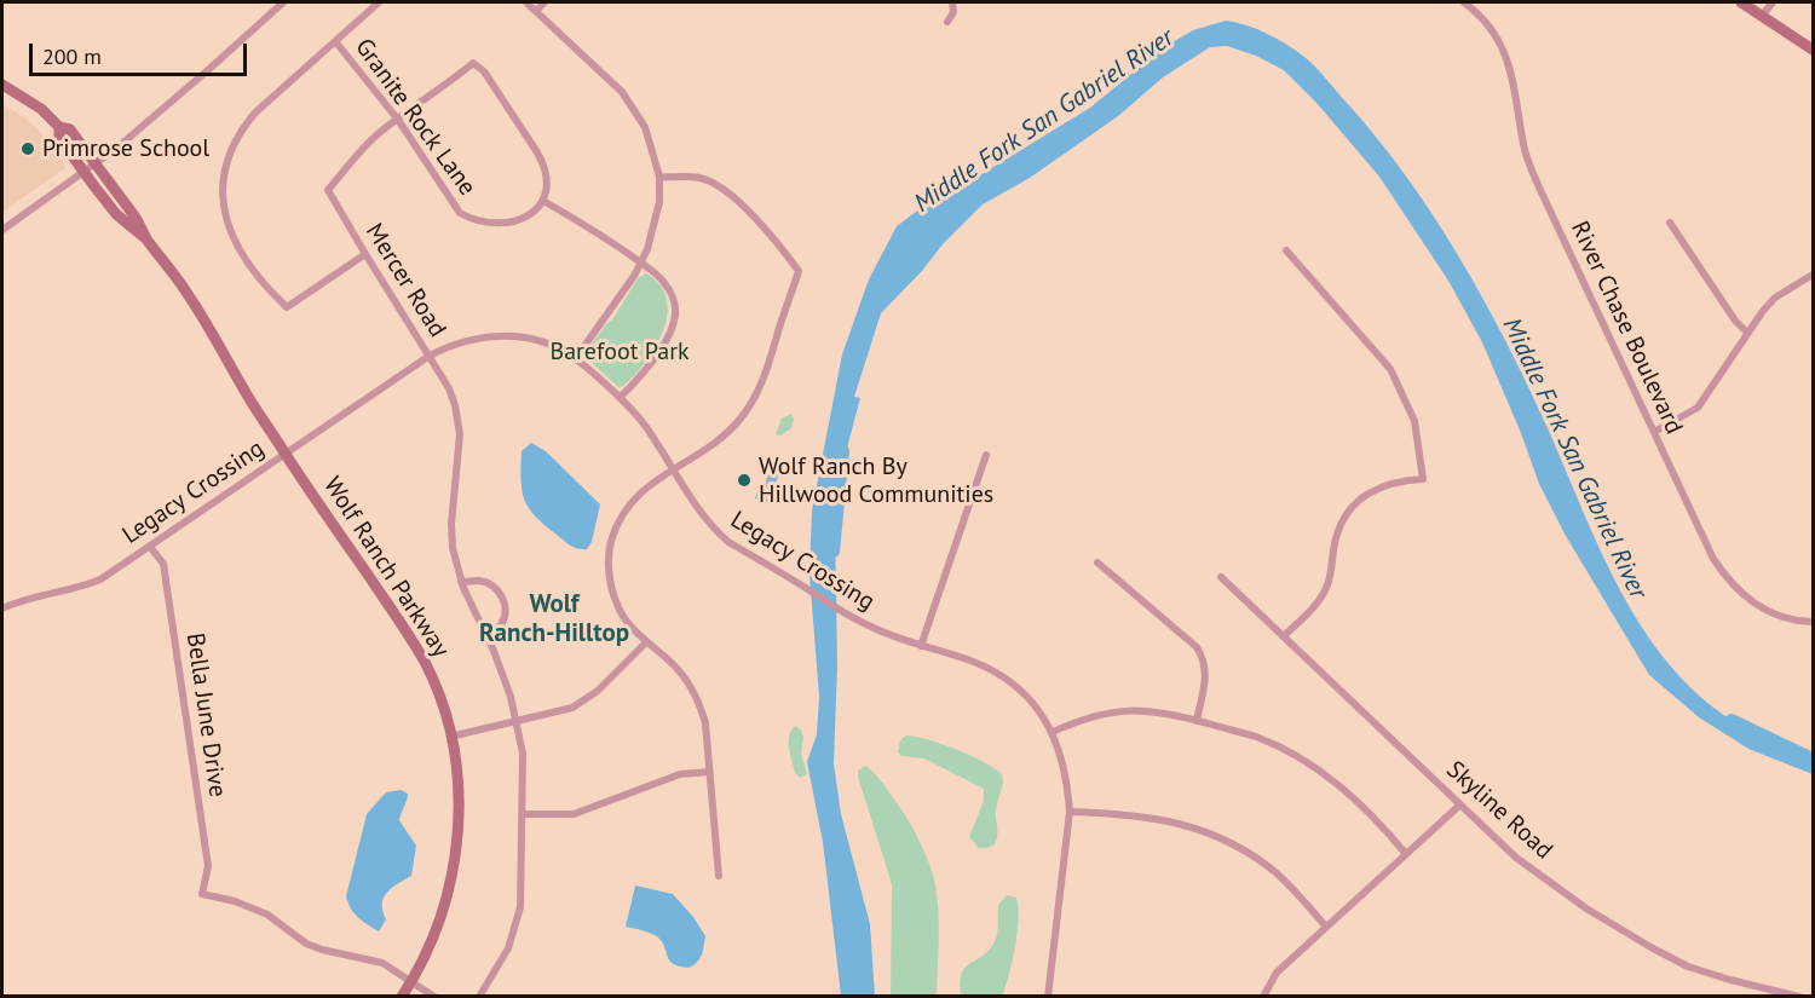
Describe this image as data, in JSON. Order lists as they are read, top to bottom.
{
  "streets": {
    "street": [
      "Granite Rock Lane",
      "Mercer Road",
      "River Chase Boulevard",
      "Legacy Crossing",
      "Wolf Ranch Parkway",
      "Bella June Drive",
      "Skyline Road"
    ]
  },
  "crossings": [
    ["Granite Rock Lane", "Mercer Road"],
    ["Mercer Road", "Legacy Crossing"],
    ["Legacy Crossing", "Wolf Ranch Parkway"],
    ["Legacy Crossing", "Bella June Drive"],
    ["Wolf Ranch Parkway", "Bella June Drive"]
  ],
  "districts": ["Wolf Ranch-Hilltop"],
  "water": ["Middle Fork San Gabriel River"],
  "parks": ["Barefoot Park"],
  "places": ["Primrose School", "Wolf Ranch By Hillwood Communities"],
  "scale_bar": "200 m"
}
